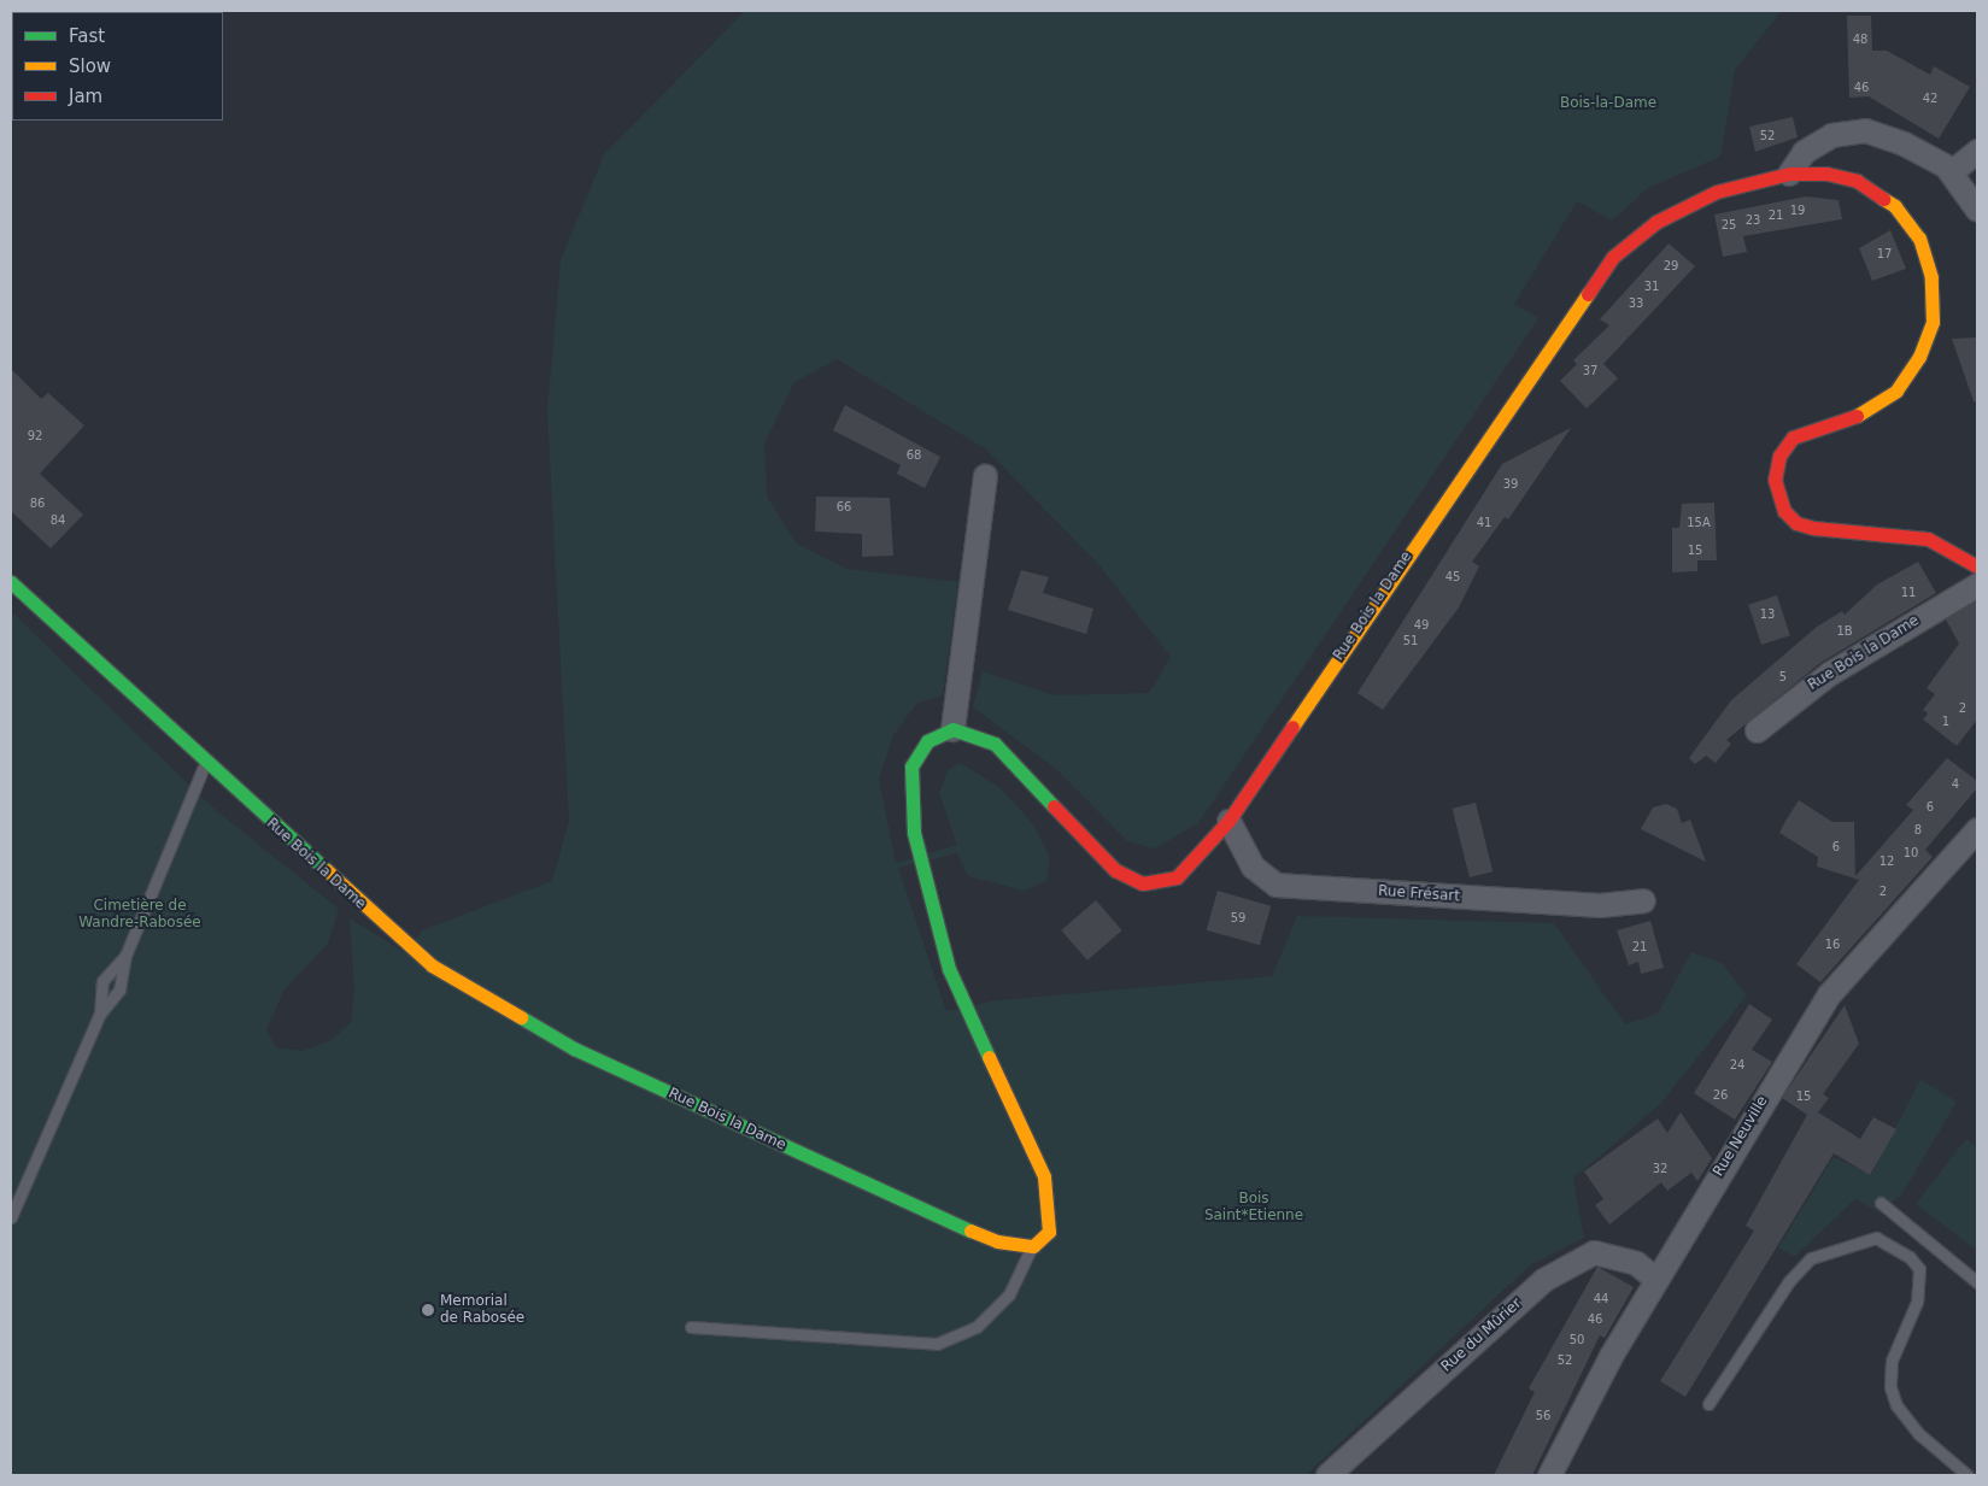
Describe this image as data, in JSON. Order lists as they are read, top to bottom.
{
  "streets": {
    "street": [
      "Rue Bois la Dame",
      "Rue Frésart",
      "Rue Neuville",
      "Rue du Mûrier"
    ]
  },
  "crossings": [
    ["Rue Bois la Dame", "Rue Frésart"],
    ["Rue Neuville", "Rue du Mûrier"]
  ],
  "parks": ["Bois-la-Dame", "Cimetière de Wandre-Rabosée", "Bois Saint*Etienne"],
  "places": ["Memorial de Rabosée"],
  "house_numbers": [
    "48",
    "46",
    "42",
    "52",
    "19",
    "21",
    "23",
    "25",
    "17",
    "29",
    "31",
    "33",
    "37",
    "92",
    "68",
    "39",
    "86",
    "66",
    "84",
    "41",
    "15A",
    "15",
    "45",
    "11",
    "13",
    "49",
    "1B",
    "51",
    "5",
    "2",
    "1",
    "4",
    "6",
    "8",
    "6",
    "10",
    "12",
    "2",
    "59",
    "16",
    "21",
    "24",
    "26",
    "15",
    "32",
    "44",
    "46",
    "50",
    "52",
    "56"
  ],
  "legend": ["Fast", "Slow", "Jam"]
}
